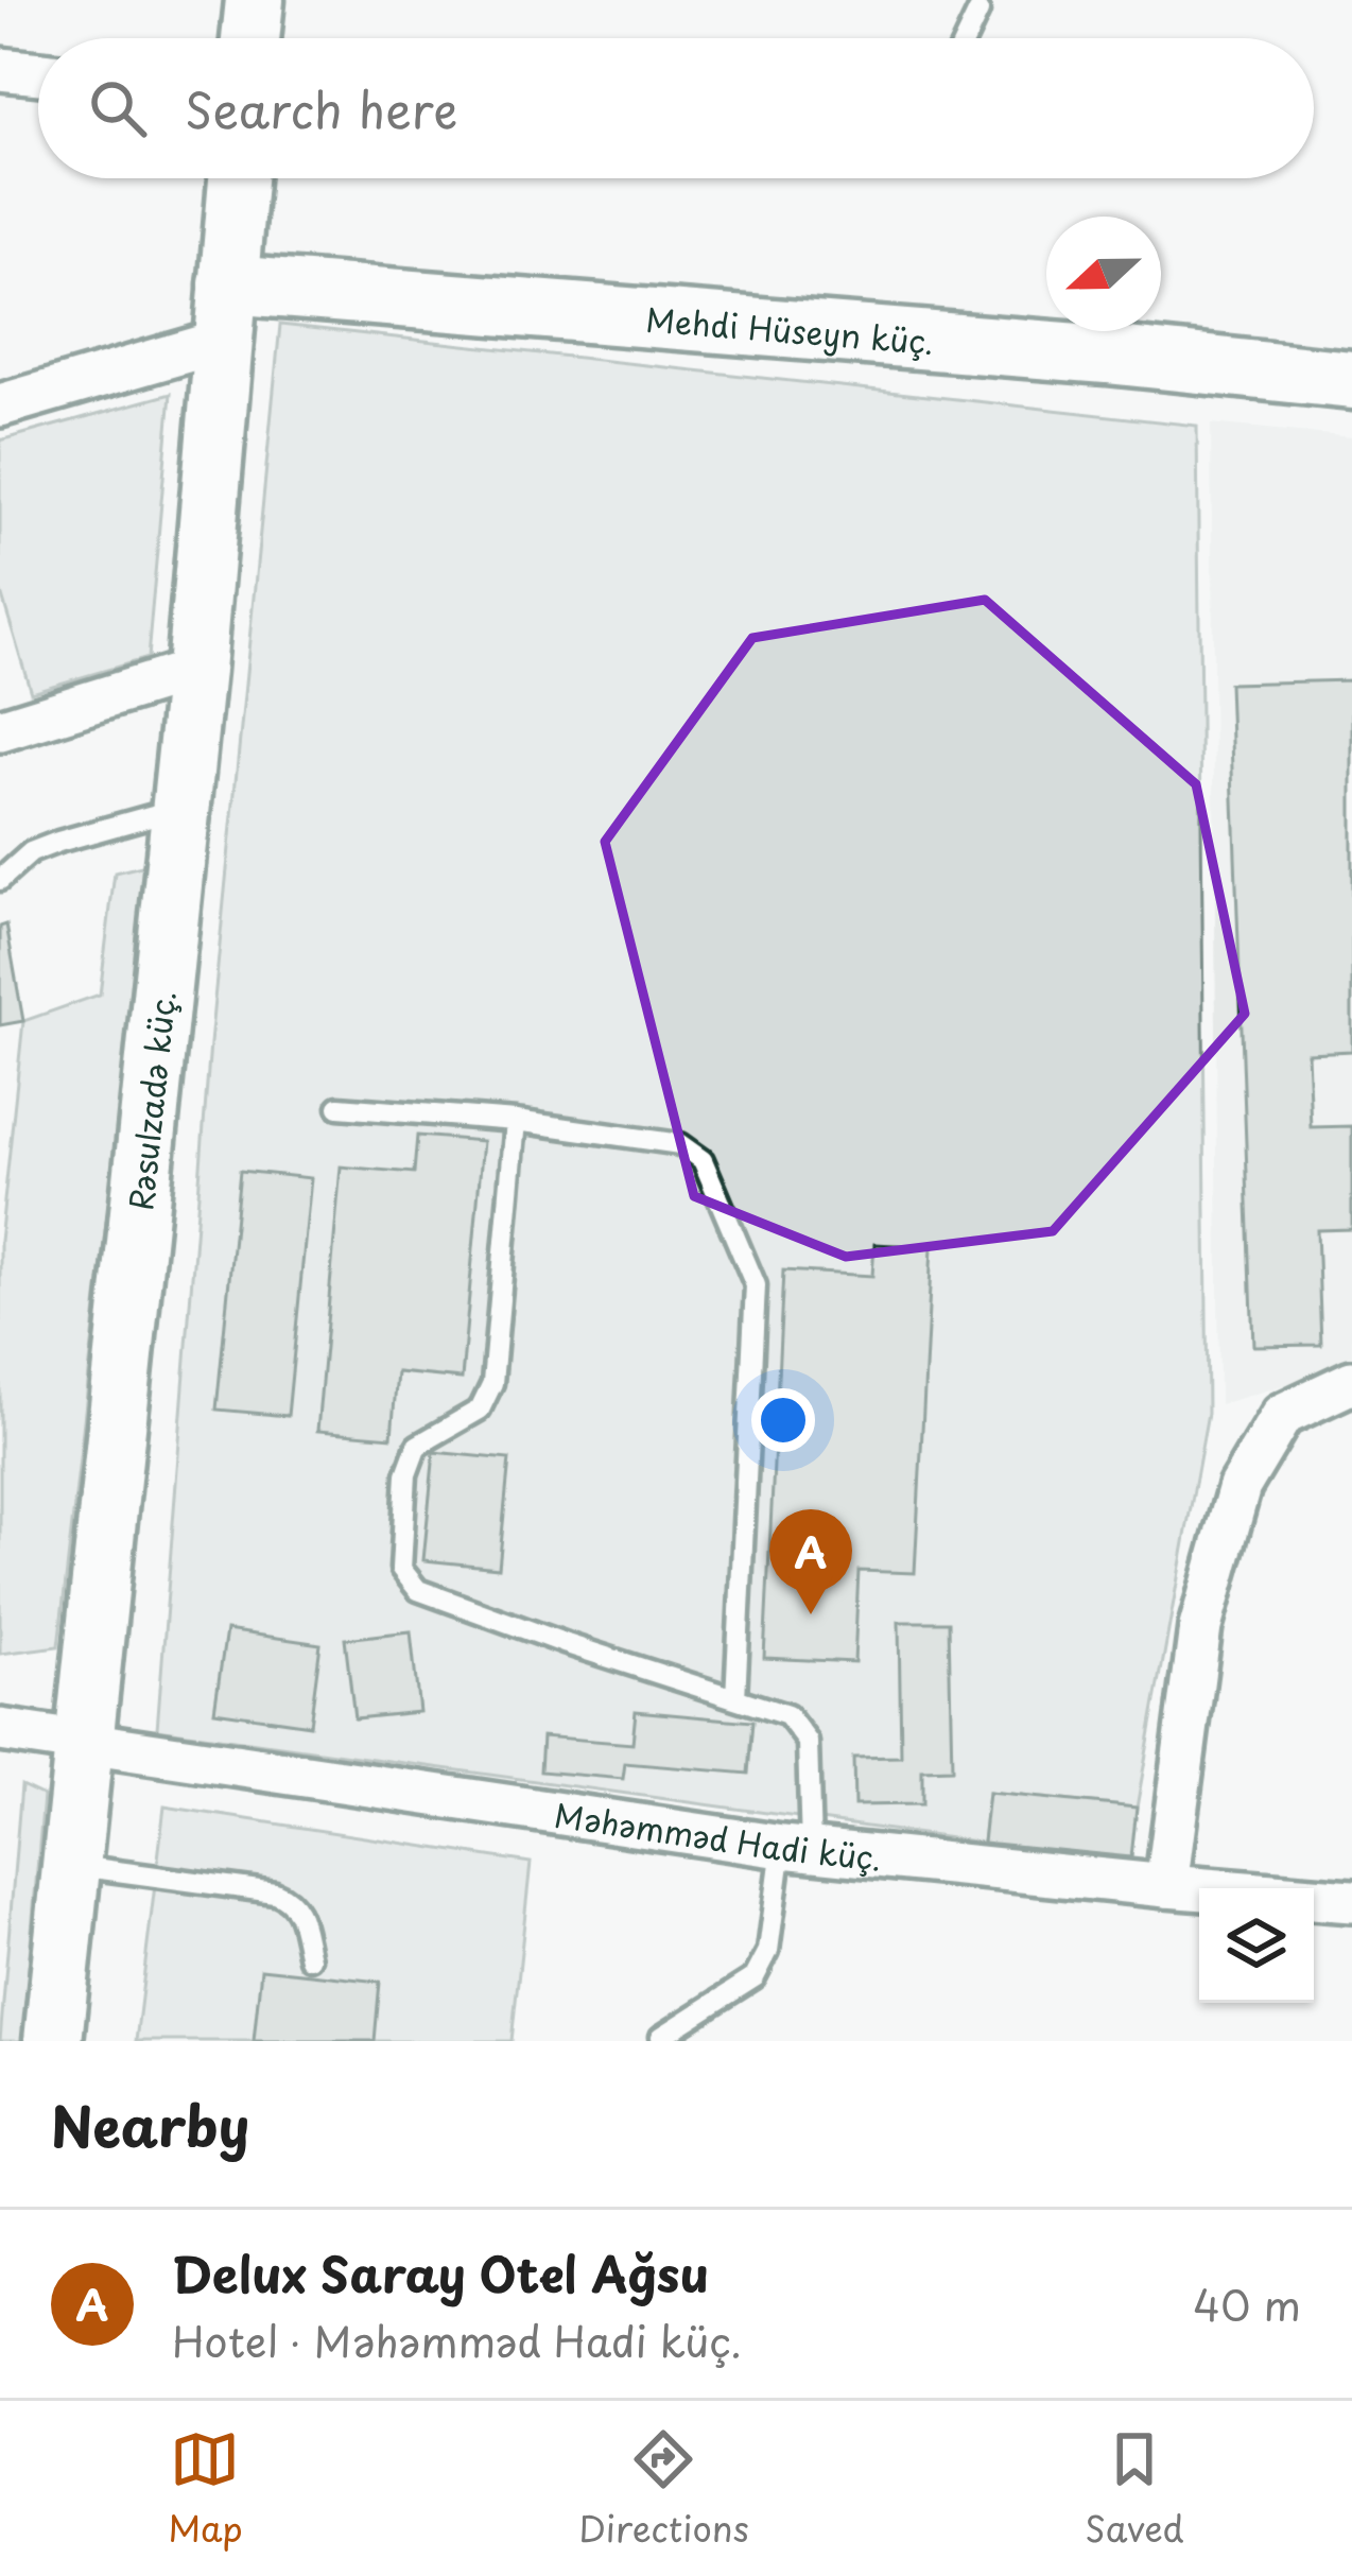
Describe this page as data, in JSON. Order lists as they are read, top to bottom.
{
  "streets": {
    "main road": ["Mehdi Hüseyn küç.", "Rəsulzadə küç."],
    "street": ["Məhəmməd Hadi küç."]
  },
  "crossings": [
    ["Mehdi Hüseyn küç.", "Rəsulzadə küç."],
    ["Rəsulzadə küç.", "Məhəmməd Hadi küç."]
  ],
  "north": "left",
  "page": {
    "search": "Search here",
    "pins": "A",
    "heading": "Nearby",
    "list": [
      {
        "mark": "A",
        "name": "Delux Saray Otel Ağsu",
        "note": "Hotel · Məhəmməd Hadi küç.",
        "value": "40 m"
      }
    ],
    "nav": ["Map", "Directions", "Saved"]
  }
}
